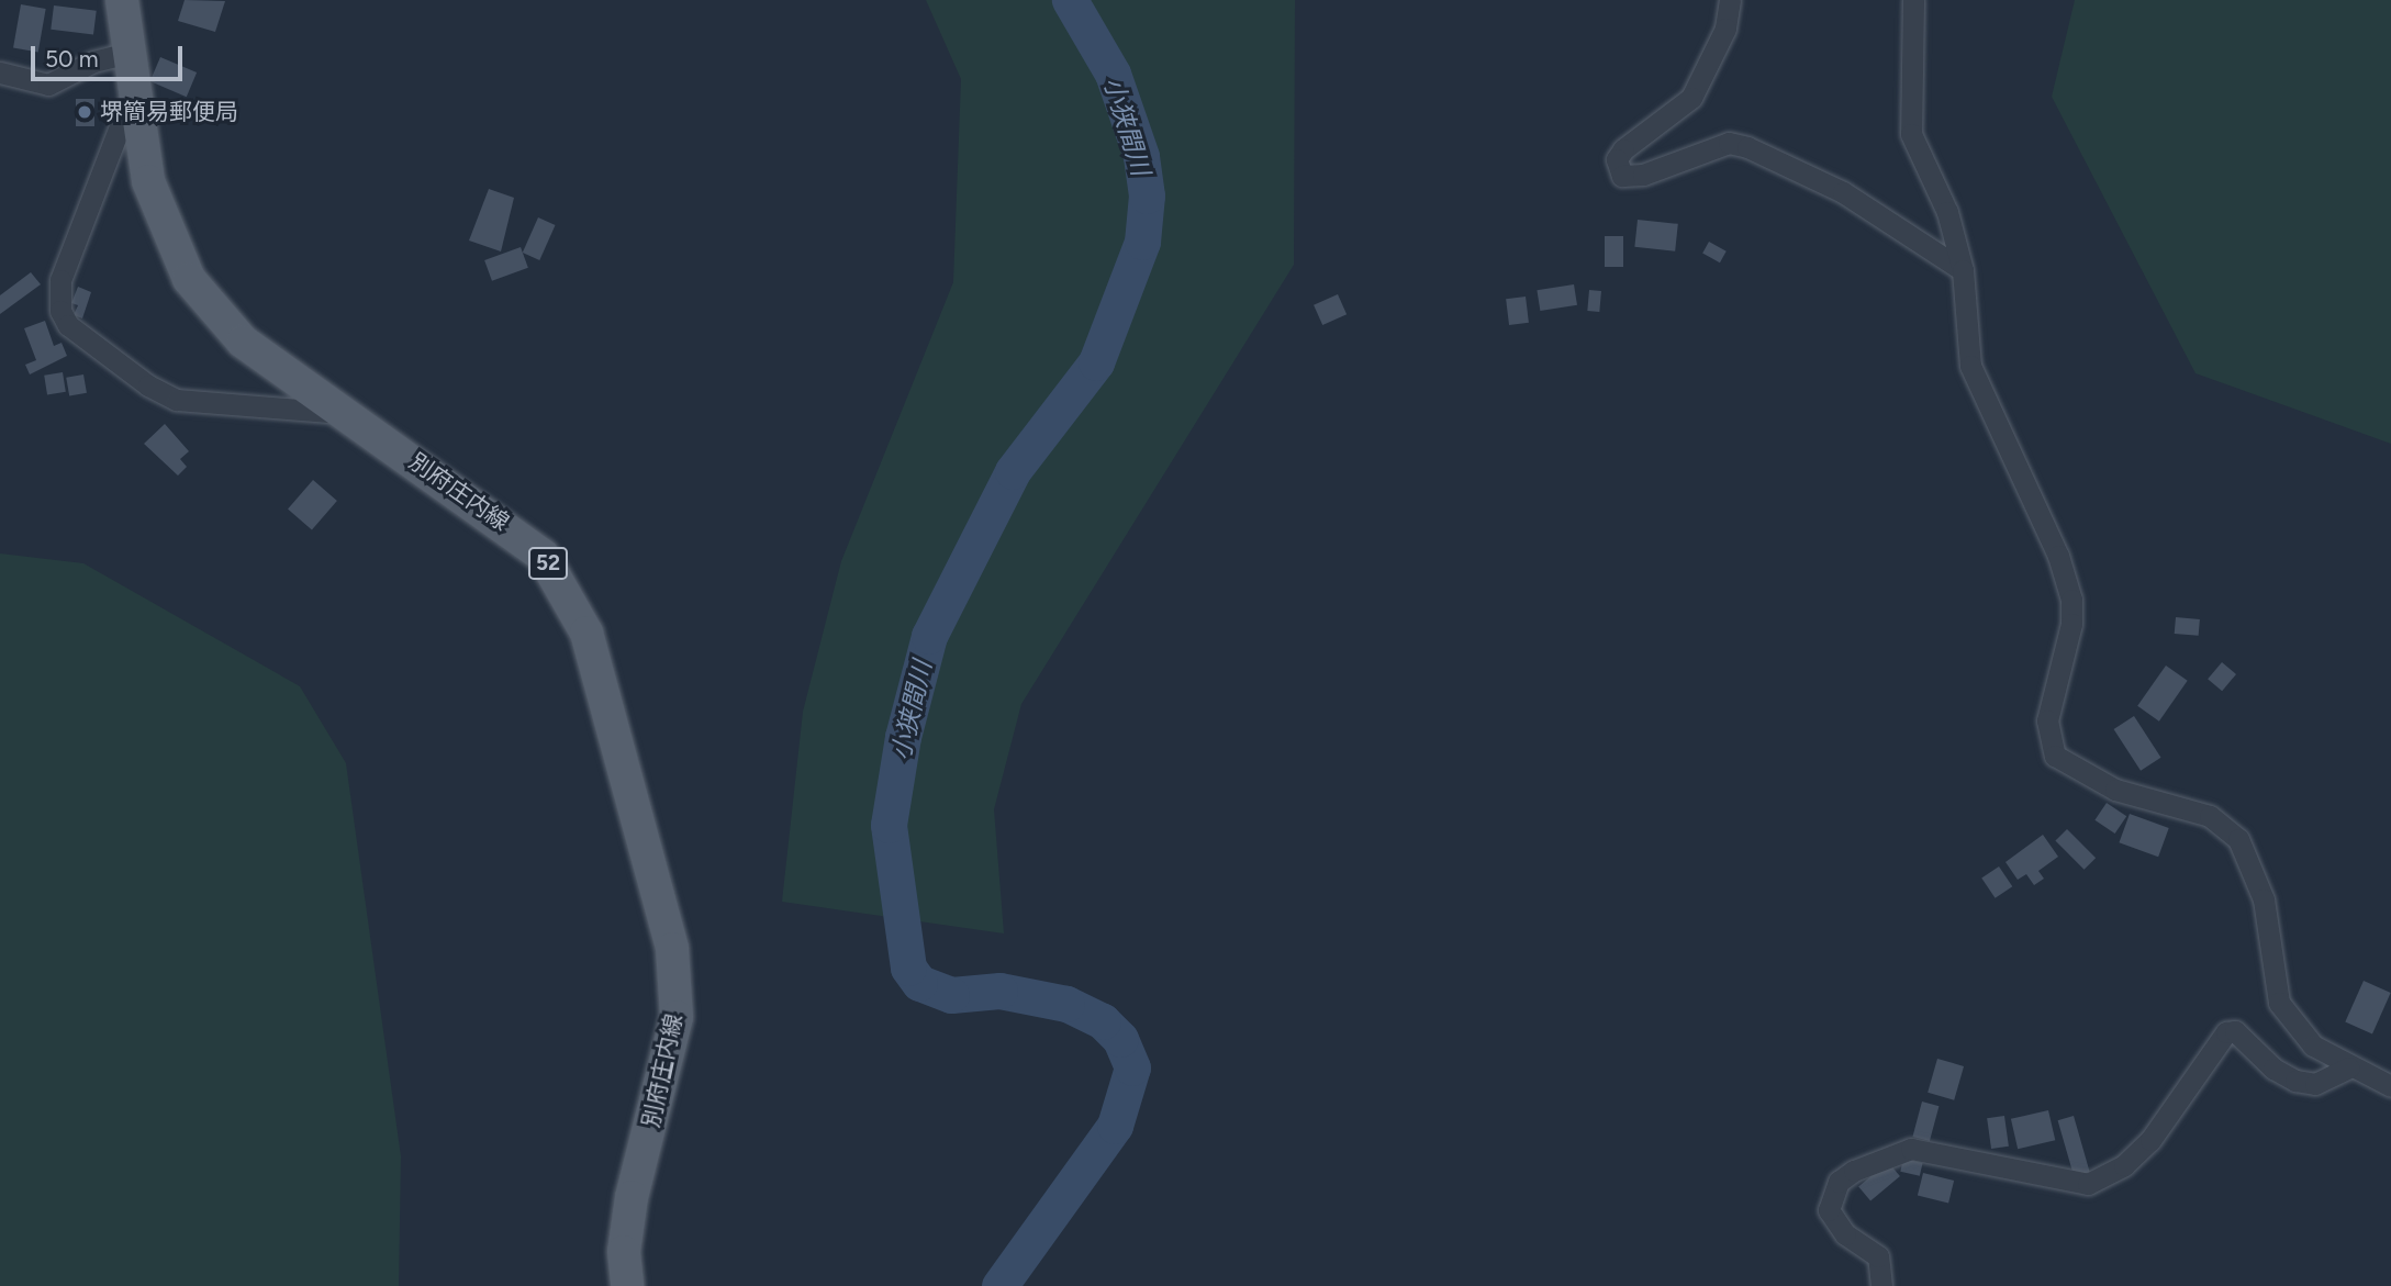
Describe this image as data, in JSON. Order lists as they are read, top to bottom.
{
  "streets": {
    "main road": ["別府庄内線", "52"]
  },
  "water": ["小狭間川"],
  "places": ["堺簡易郵便局"],
  "scale_bar": "50 m"
}
